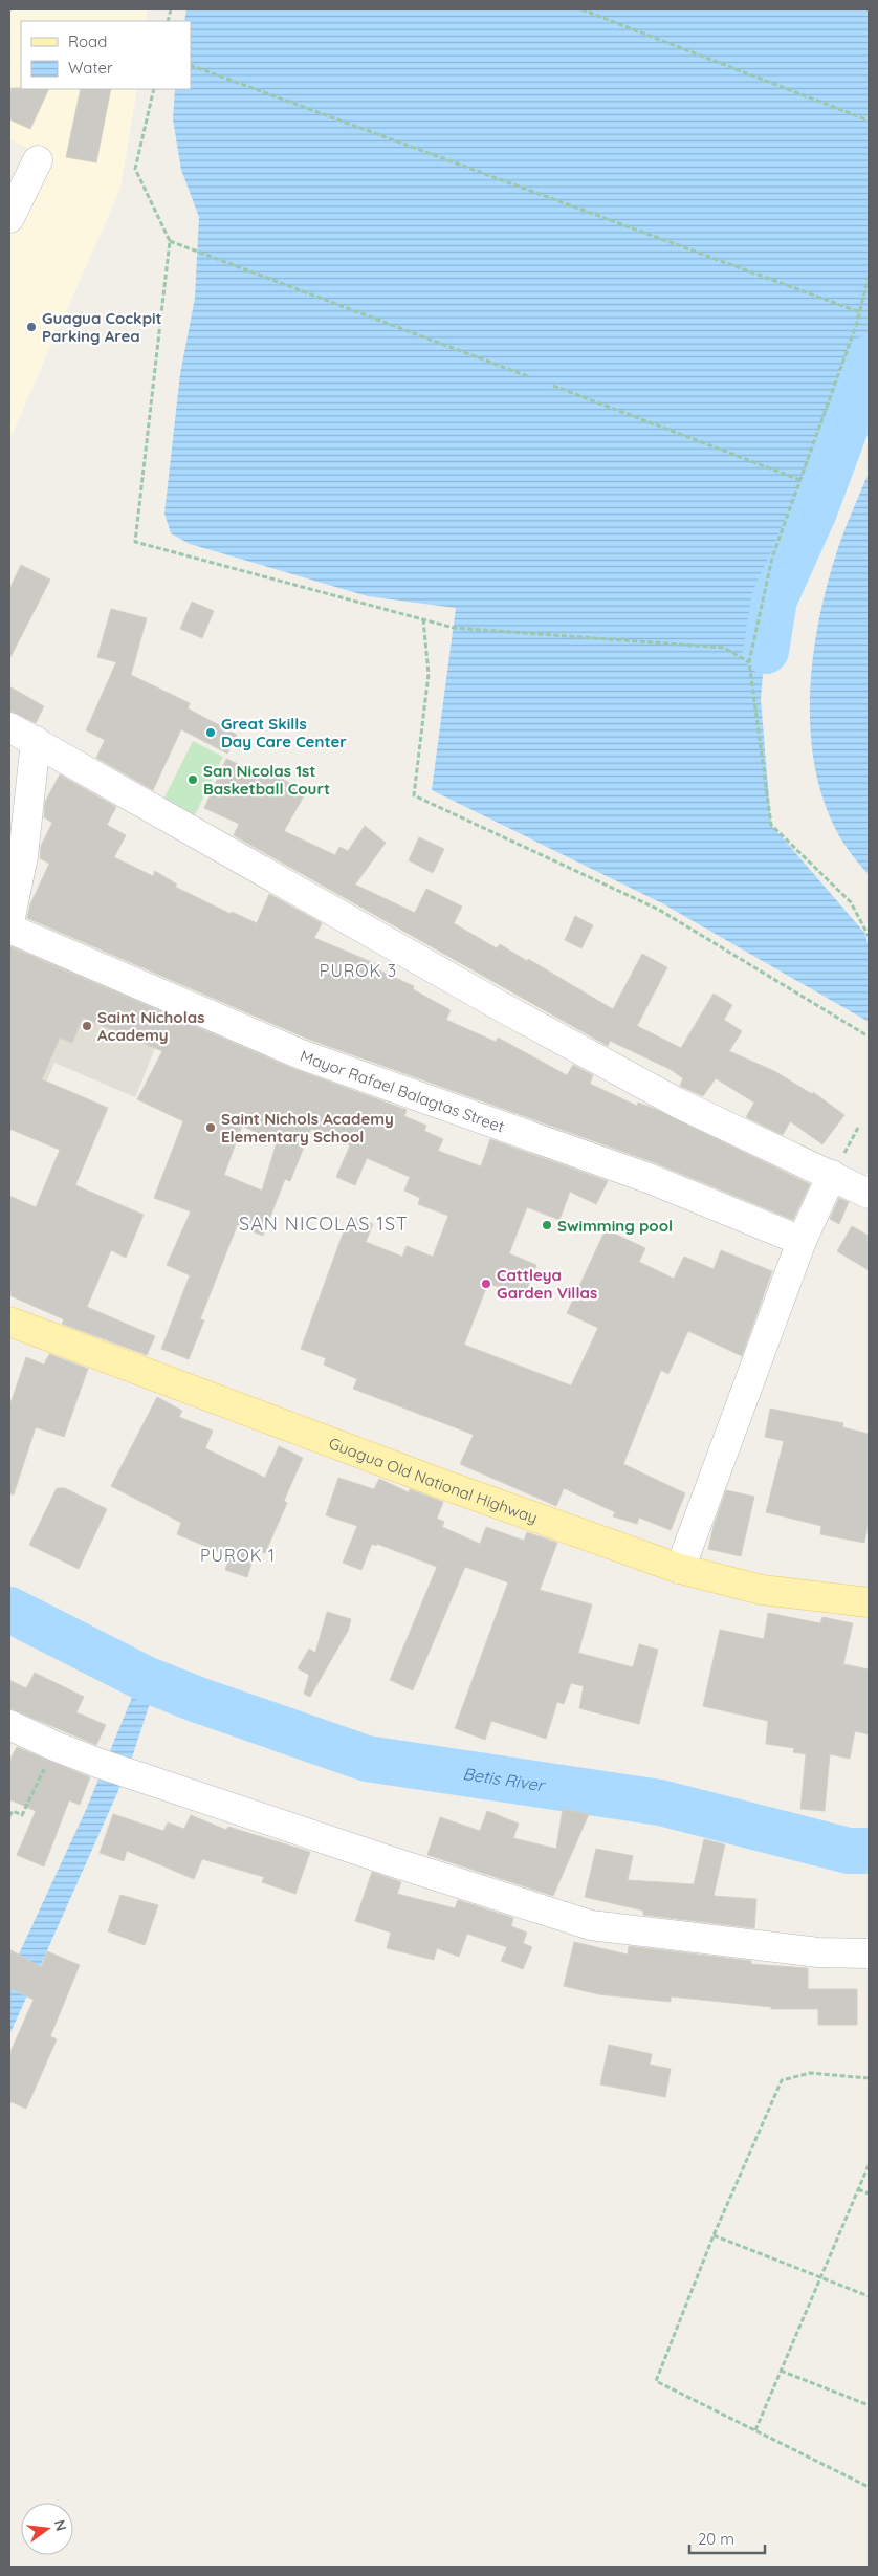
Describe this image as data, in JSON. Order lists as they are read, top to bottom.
{
  "streets": {
    "main road": ["Guagua Old National Highway"],
    "street": ["Mayor Rafael Balagtas Street"]
  },
  "districts": ["PUROK 3", "SAN NICOLAS 1ST", "PUROK 1"],
  "water": ["Betis River"],
  "places": [
    "Guagua Cockpit Parking Area",
    "Great Skills Day Care Center",
    "San Nicolas 1st Basketball Court",
    "Saint Nicholas Academy",
    "Saint Nichols Academy Elementary School",
    "Swimming pool",
    "Cattleya Garden Villas"
  ],
  "legend": ["Road", "Water"],
  "scale_bar": "20 m",
  "north": "right"
}
